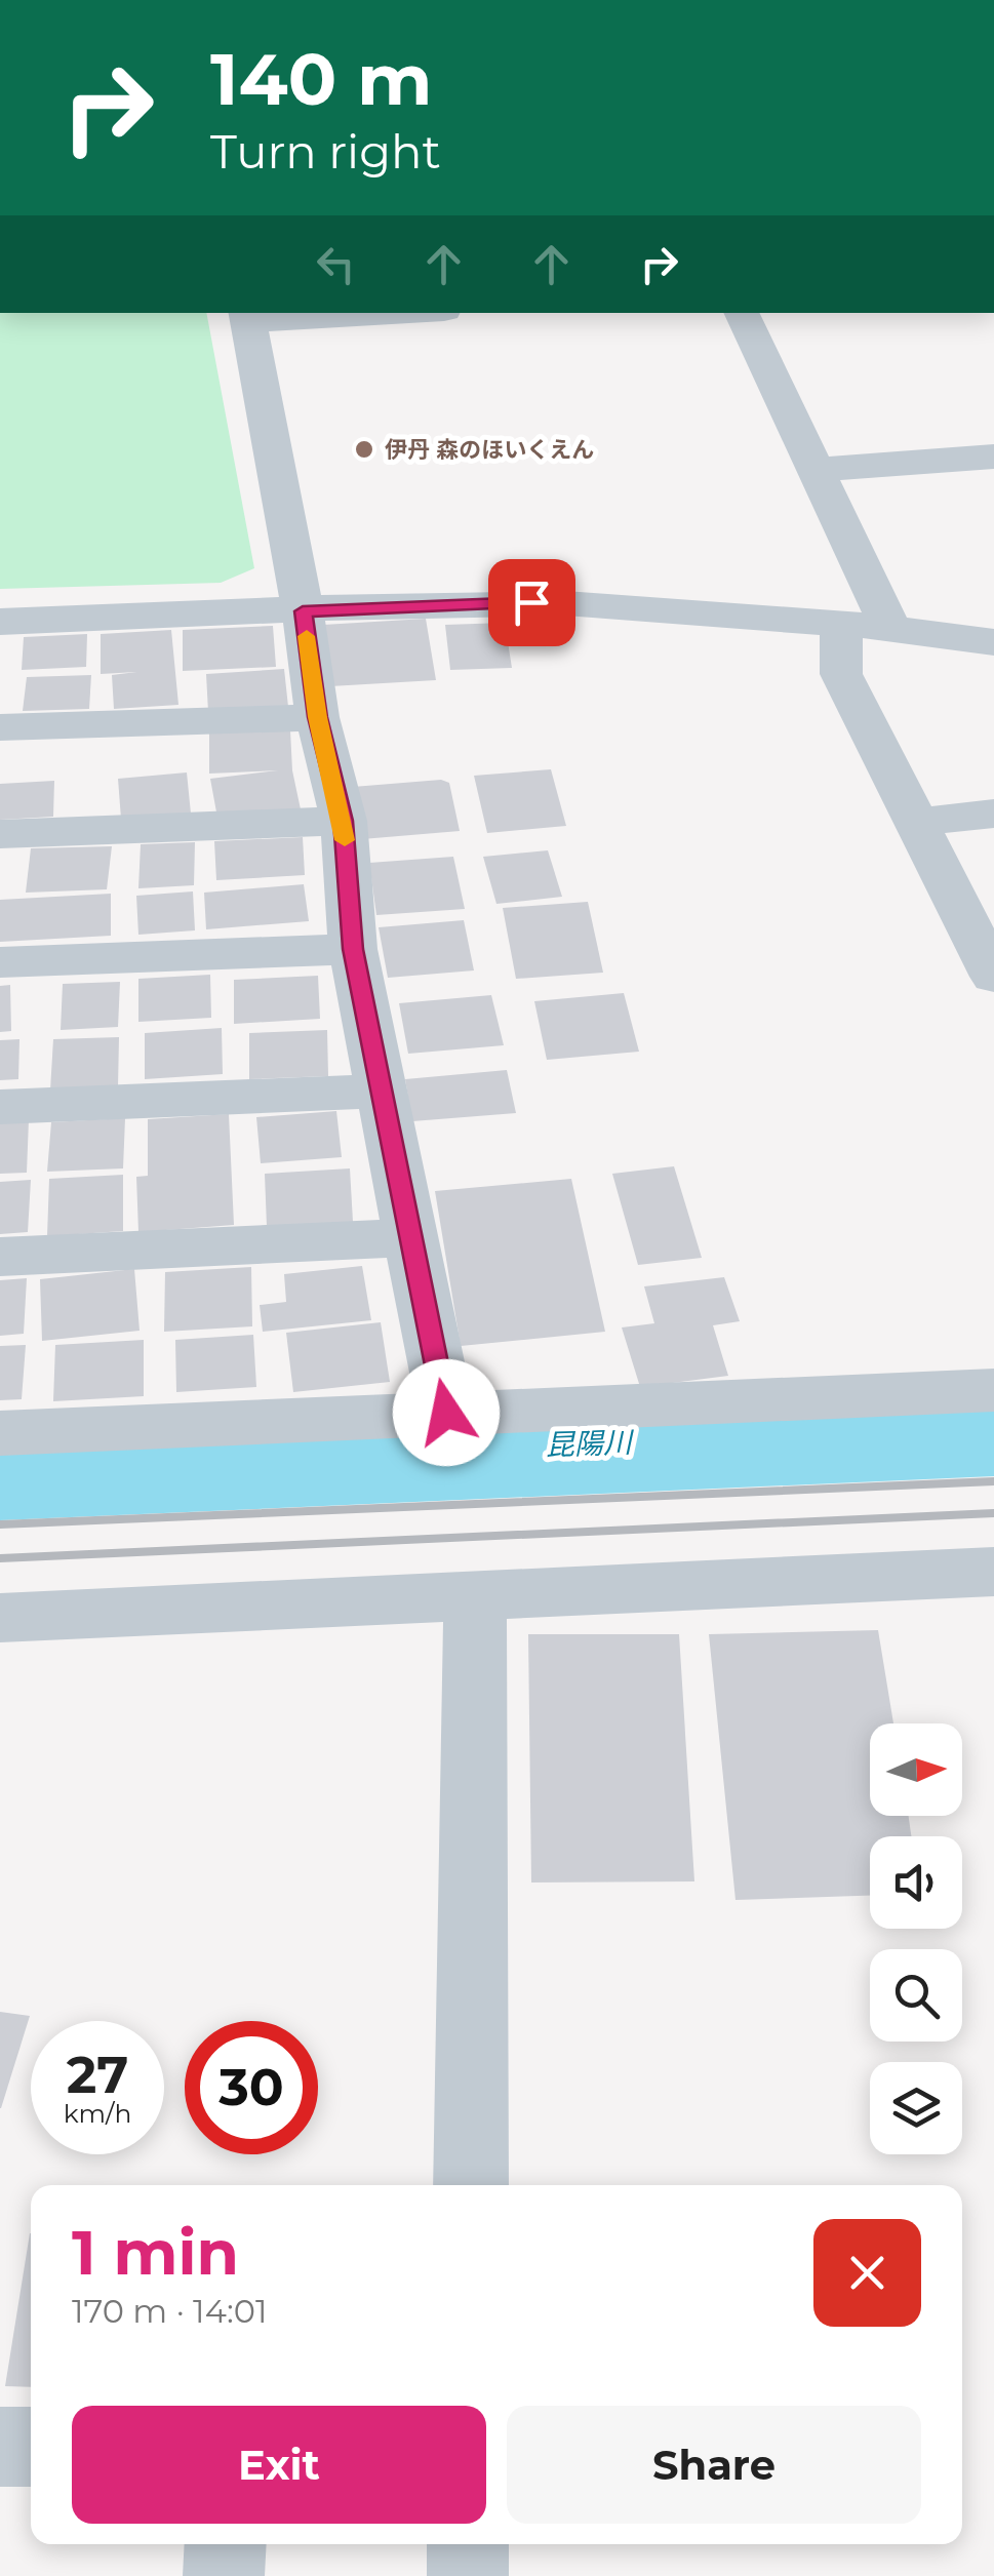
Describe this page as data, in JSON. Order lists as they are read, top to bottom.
{
  "water": ["昆陽川"],
  "places": ["伊丹 森のほいくえん"],
  "north": "right",
  "page": {
    "turn": ["140 m", "Turn right"],
    "speed": "27 km/h",
    "limit": "30",
    "heading": ["1 min", "170 m · 14:01"],
    "buttons": ["Exit", "Share"]
  }
}
